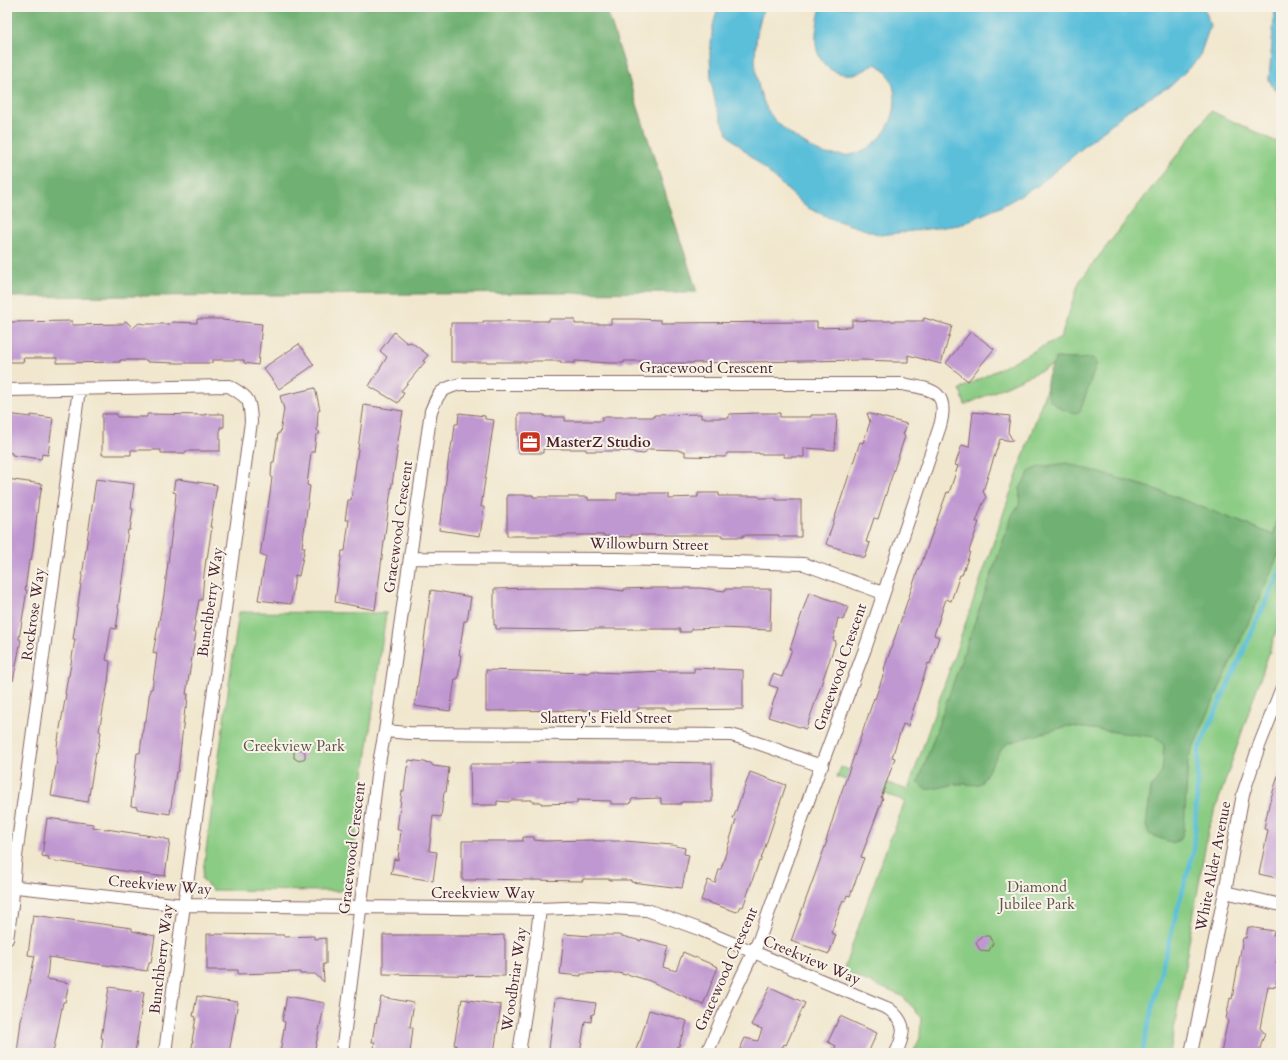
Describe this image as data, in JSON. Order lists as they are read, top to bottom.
{
  "streets": {
    "street": [
      "Gracewood Crescent",
      "Willowburn Street",
      "Bunchberry Way",
      "Rockrose Way",
      "Slattery's Field Street",
      "White Alder Avenue",
      "Creekview Way",
      "Woodbriar Way"
    ]
  },
  "crossings": [
    ["Gracewood Crescent", "Willowburn Street"],
    ["Gracewood Crescent", "Slattery's Field Street"],
    ["Gracewood Crescent", "Creekview Way"],
    ["Bunchberry Way", "Rockrose Way"],
    ["Bunchberry Way", "Creekview Way"],
    ["Rockrose Way", "Creekview Way"],
    ["Creekview Way", "Woodbriar Way"]
  ],
  "parks": ["Creekview Park", "Diamond Jubilee Park"],
  "places": {
    "office": ["MasterZ Studio"]
  }
}
